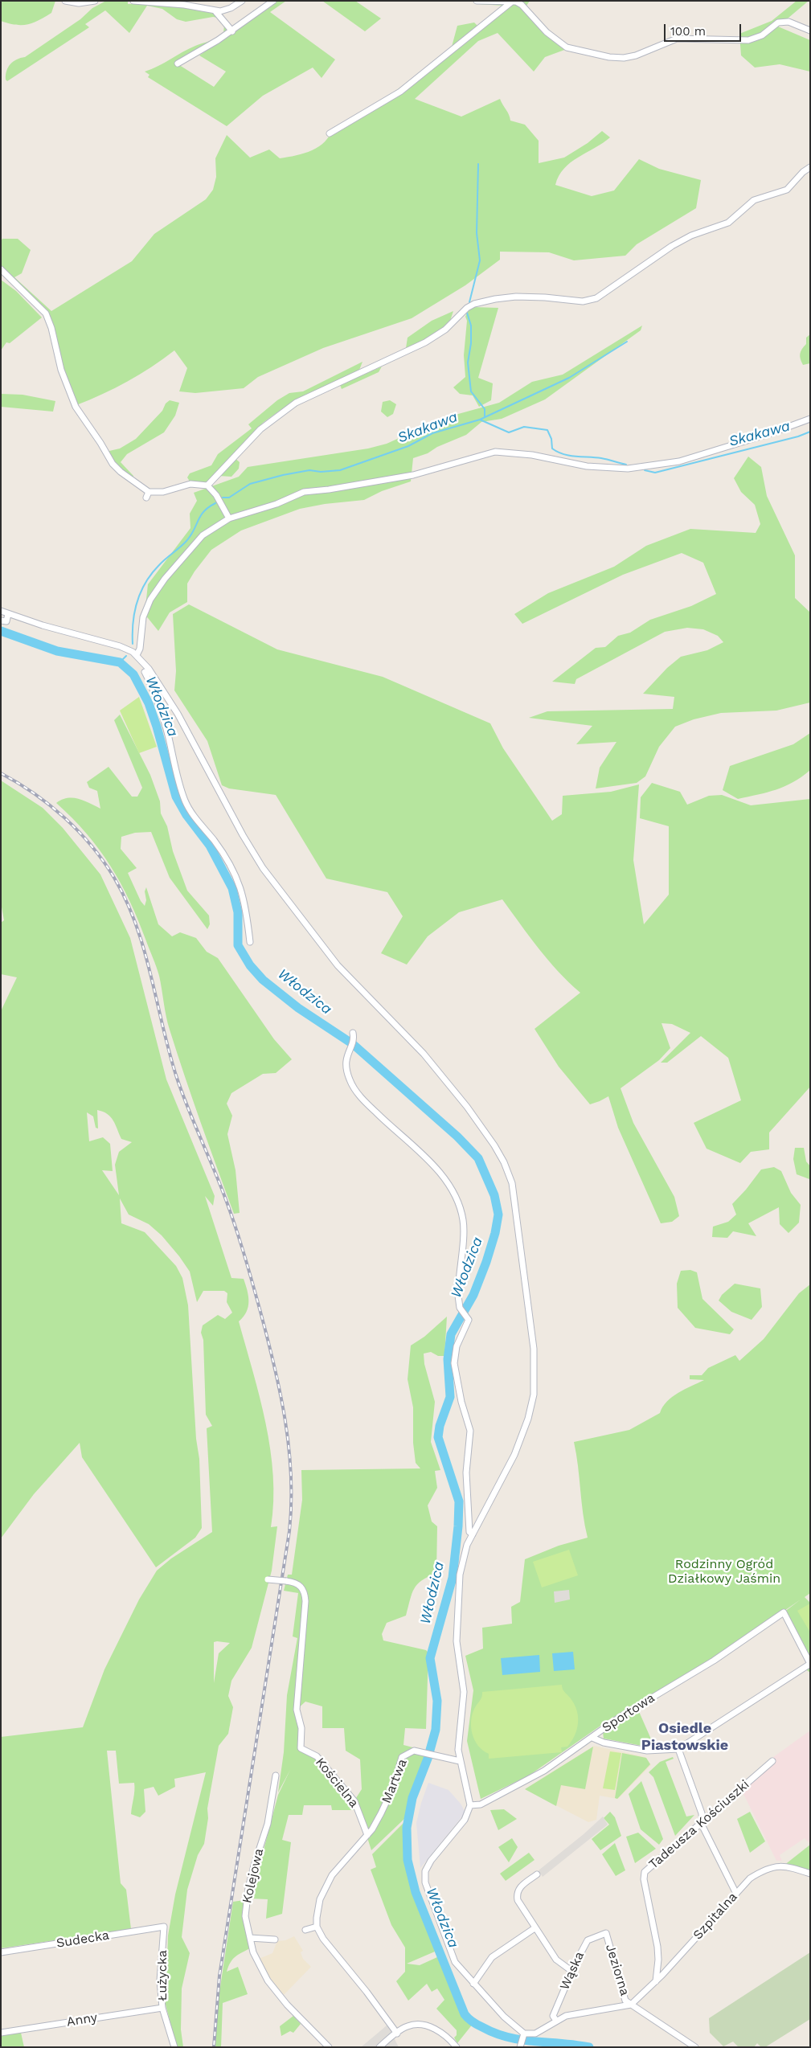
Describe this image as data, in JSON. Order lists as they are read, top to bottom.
{
  "streets": {
    "street": [
      "Sportowa",
      "Martwa",
      "Kościelna",
      "Tadeusza Kościuszki",
      "Kolejowa",
      "Szpitalna",
      "Sudecka",
      "Jeziorna",
      "Wąska",
      "Łużycka",
      "Anny"
    ]
  },
  "crossings": [
    ["Martwa", "Kościelna"],
    ["Tadeusza Kościuszki", "Szpitalna"],
    ["Sudecka", "Łużycka"],
    ["Jeziorna", "Wąska"],
    ["Łużycka", "Anny"]
  ],
  "districts": ["Osiedle Piastowskie"],
  "water": ["Skakawa", "Włodzica"],
  "parks": ["Rodzinny Ogród Działkowy Jaśmin"],
  "scale_bar": "100 m"
}
